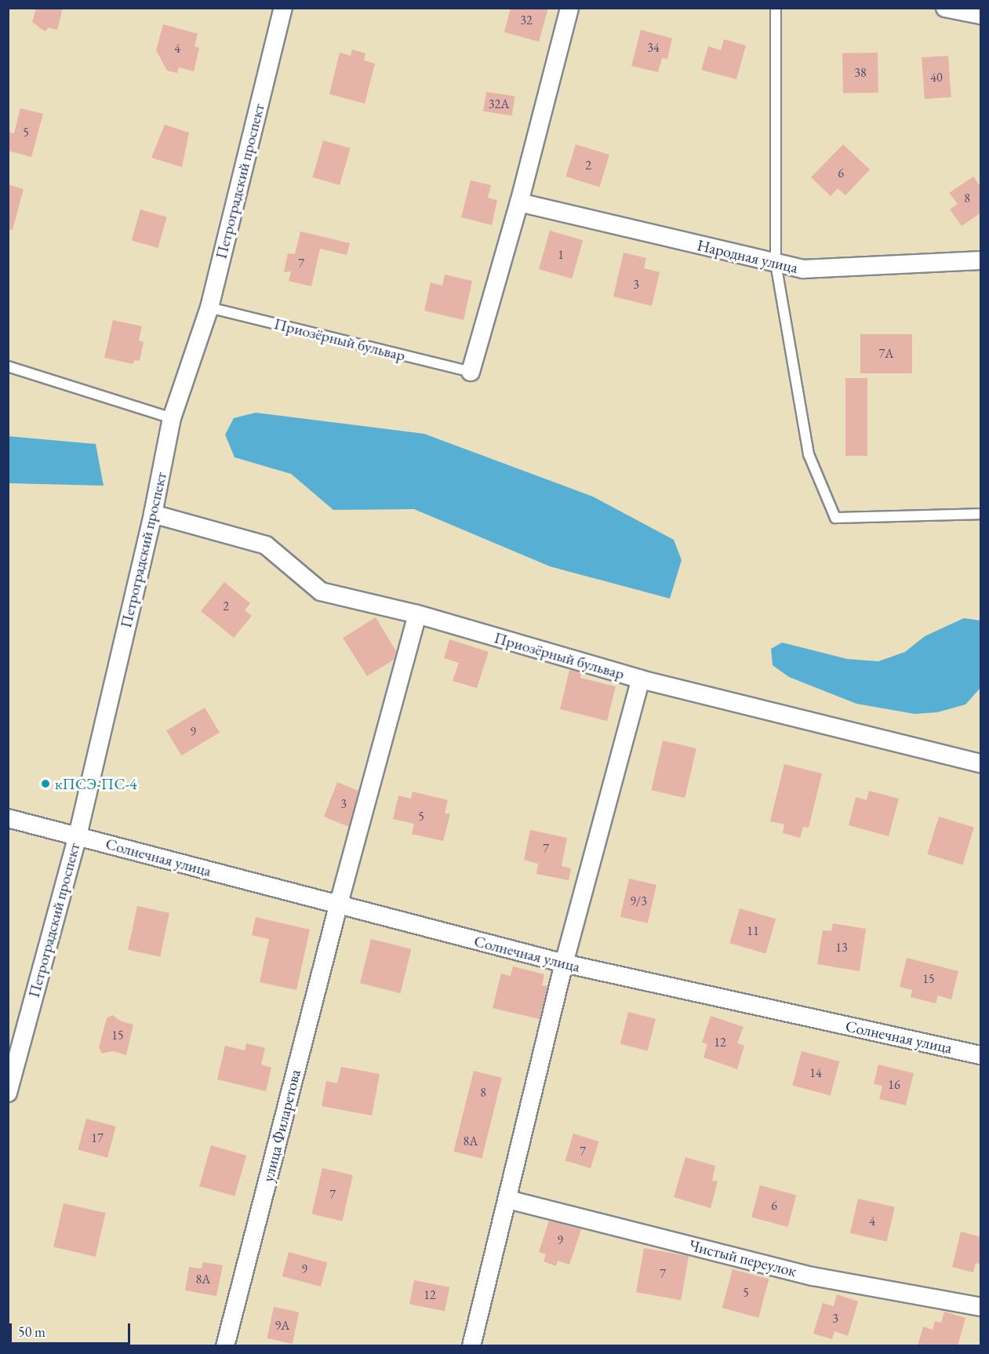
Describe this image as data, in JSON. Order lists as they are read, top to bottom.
{
  "streets": {
    "street": [
      "Петроградский проспект",
      "Народная улица",
      "Приозёрный бульвар",
      "Солнечная улица",
      "улица Филаретова",
      "Чистый переулок"
    ]
  },
  "crossings": [
    ["Петроградский проспект", "Приозёрный бульвар"],
    ["Петроградский проспект", "Солнечная улица"],
    ["Приозёрный бульвар", "улица Филаретова"],
    ["Солнечная улица", "улица Филаретова"]
  ],
  "places": ["кПСЭ-ПС-4"],
  "house_numbers": [
    "32",
    "34",
    "4",
    "38",
    "40",
    "32А",
    "5",
    "2",
    "6",
    "8",
    "1",
    "7",
    "3",
    "7А",
    "2",
    "9",
    "3",
    "5",
    "7",
    "9/3",
    "11",
    "13",
    "15",
    "15",
    "12",
    "14",
    "16",
    "8",
    "17",
    "8А",
    "7",
    "7",
    "6",
    "4",
    "9",
    "9",
    "7",
    "8А",
    "5",
    "12",
    "3",
    "9А"
  ],
  "scale_bar": "50 m"
}
